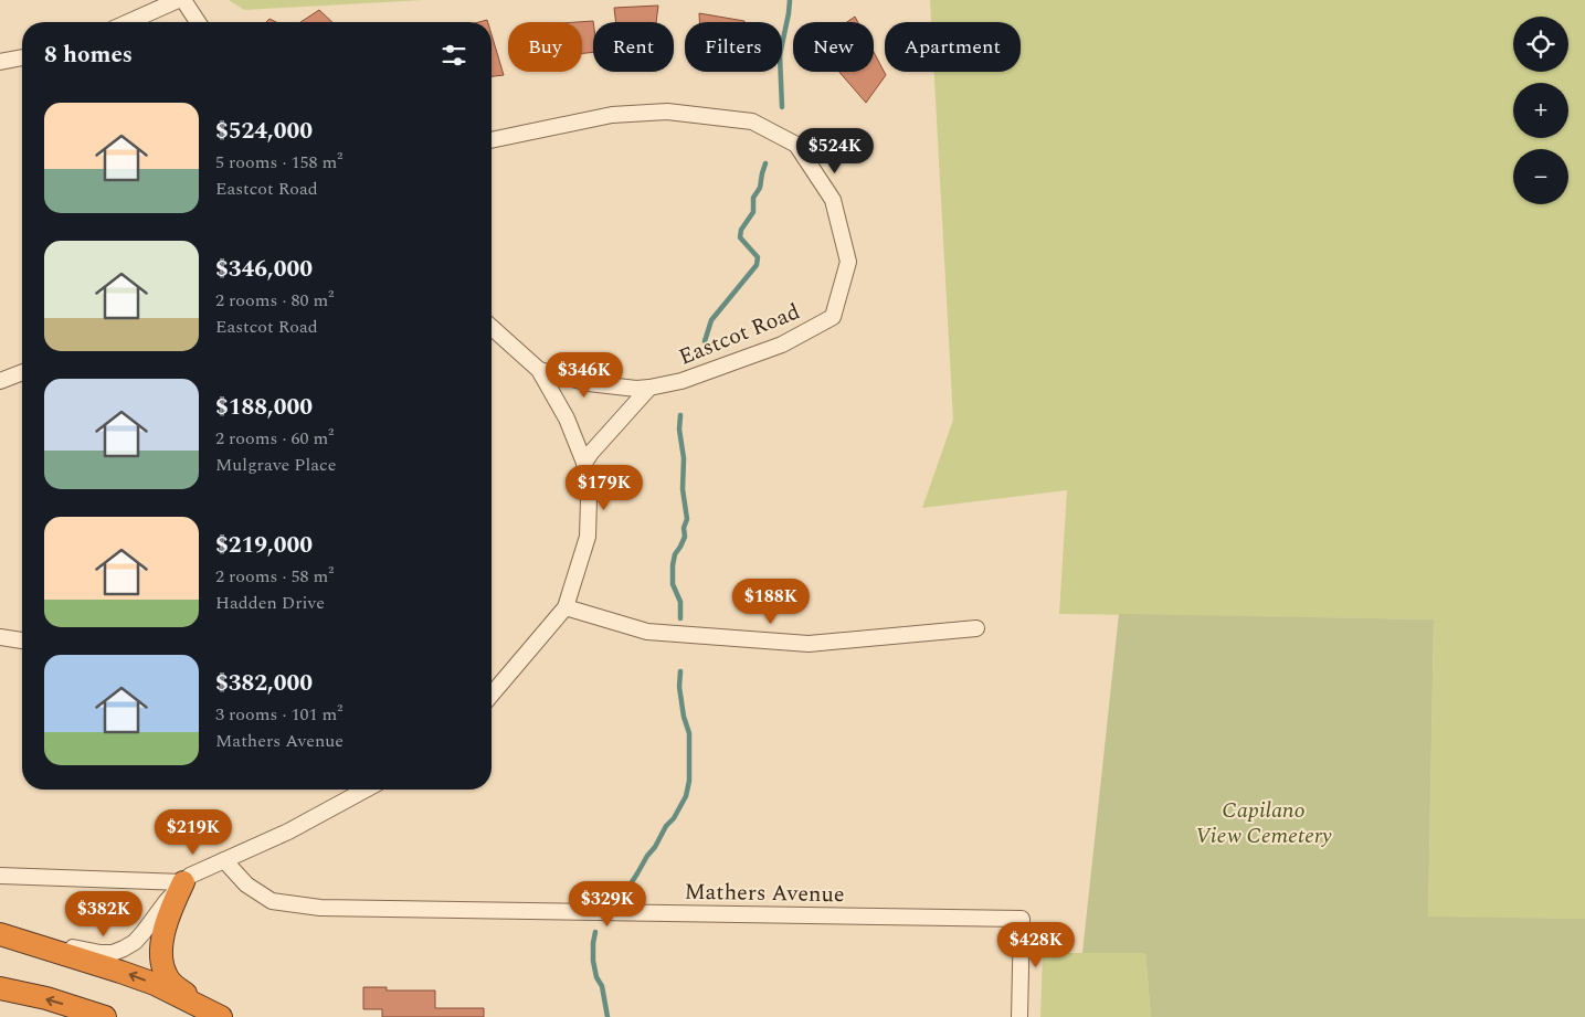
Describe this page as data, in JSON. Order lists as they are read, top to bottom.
{
  "streets": {
    "street": ["Eastcot Road", "Mathers Avenue"]
  },
  "parks": ["Capilano View Cemetery"],
  "page": {
    "map_buttons": ["+", "−"],
    "chip": [
      "Buy",
      "Rent",
      "Filters",
      "New",
      "Apartment"
    ],
    "heading": "8 homes",
    "list": [
      {
        "name": "$524,000",
        "note": "5 rooms · 158 m² · Eastcot Road"
      },
      {
        "name": "$346,000",
        "note": "2 rooms · 80 m² · Eastcot Road"
      },
      {
        "name": "$188,000",
        "note": "2 rooms · 60 m² · Mulgrave Place"
      },
      {
        "name": "$219,000",
        "note": "2 rooms · 58 m² · Hadden Drive"
      },
      {
        "name": "$382,000",
        "note": "3 rooms · 101 m² · Mathers Avenue"
      }
    ],
    "price": [
      "$524K",
      "$346K",
      "$179K",
      "$188K",
      "$219K",
      "$329K",
      "$382K",
      "$428K"
    ]
  }
}
